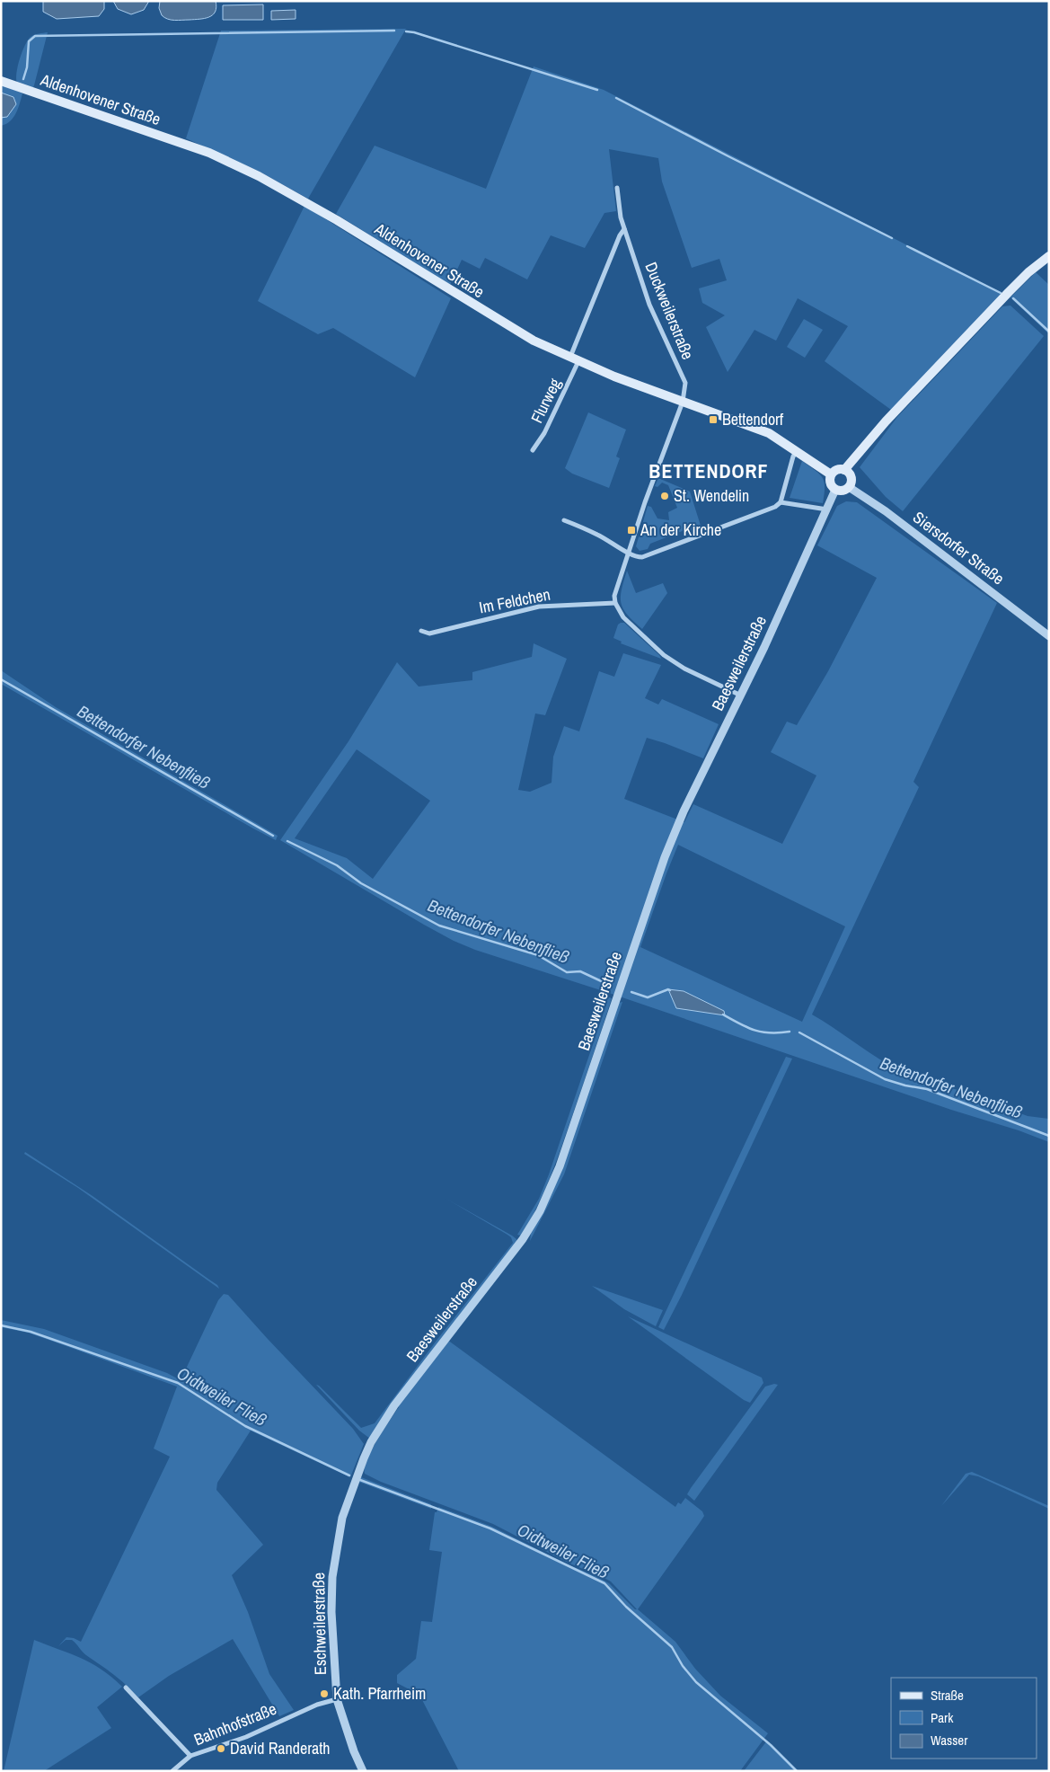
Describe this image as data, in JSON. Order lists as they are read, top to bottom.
{
  "streets": {
    "main road": ["Aldenhovener Straße"],
    "street": [
      "Duckweilerstraße",
      "Flurweg",
      "Siersdorfer Straße",
      "Im Feldchen",
      "Baesweilerstraße",
      "Eschweilerstraße",
      "Bahnhofstraße"
    ]
  },
  "crossings": [
    ["Aldenhovener Straße", "Duckweilerstraße"],
    ["Aldenhovener Straße", "Flurweg"],
    ["Aldenhovener Straße", "Siersdorfer Straße"],
    ["Aldenhovener Straße", "Baesweilerstraße"],
    ["Siersdorfer Straße", "Baesweilerstraße"],
    ["Baesweilerstraße", "Eschweilerstraße"],
    ["Eschweilerstraße", "Bahnhofstraße"]
  ],
  "districts": ["BETTENDORF"],
  "water": ["Bettendorfer Nebenfließ", "Oidtweiler Fließ"],
  "places": {
    "transit": ["Bettendorf", "An der Kirche"],
    "other": ["St. Wendelin", "Kath. Pfarrheim", "David Randerath"]
  },
  "legend": ["Straße", "Park", "Wasser"]
}
